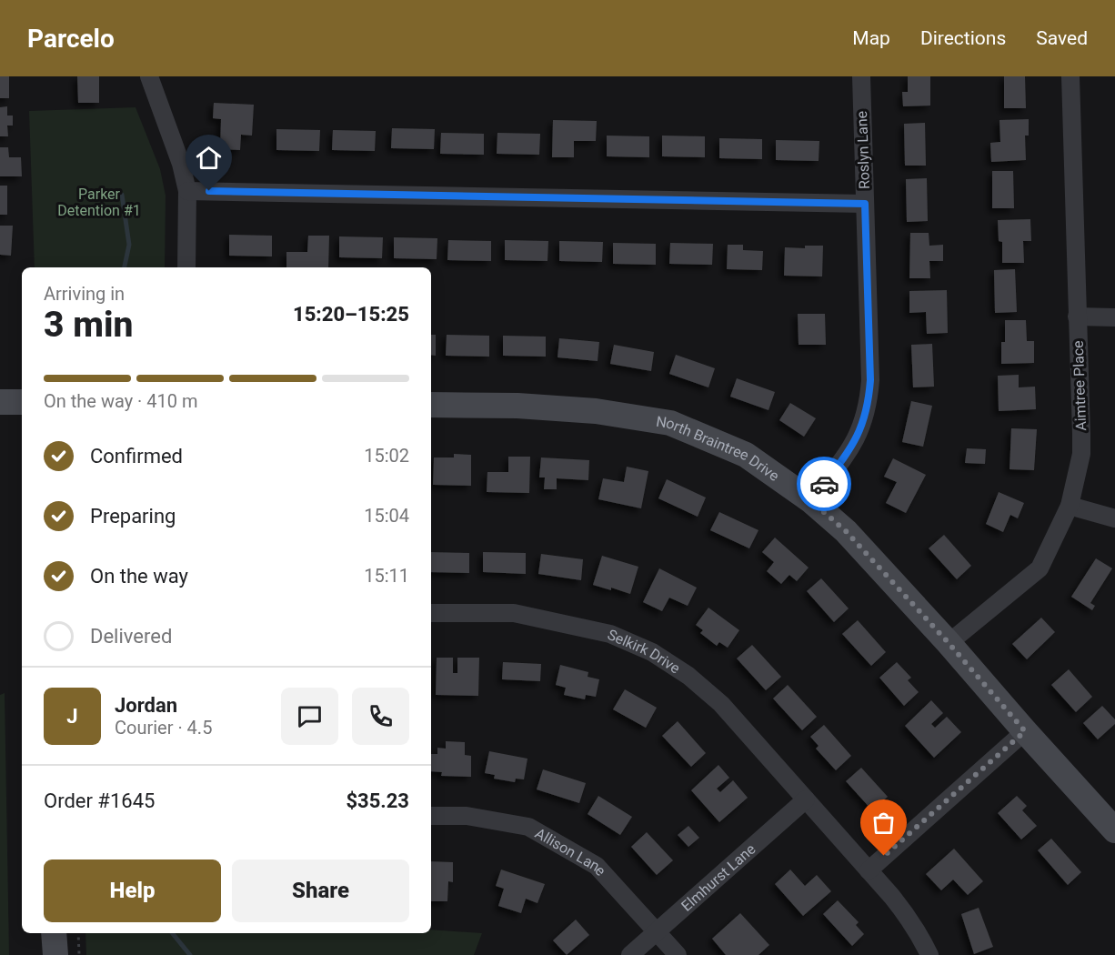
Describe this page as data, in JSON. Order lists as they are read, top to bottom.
{
  "streets": {
    "street": [
      "Roslyn Lane",
      "Aimtree Place",
      "North Braintree Drive",
      "Selkirk Drive",
      "Allison Lane",
      "Elmhurst Lane"
    ]
  },
  "crossings": [
    ["Roslyn Lane", "North Braintree Drive"],
    ["Aimtree Place", "North Braintree Drive"],
    ["Selkirk Drive", "Elmhurst Lane"],
    ["Allison Lane", "Elmhurst Lane"]
  ],
  "parks": ["Parker Detention #1"],
  "page": {
    "header": "Parcelo",
    "nav": ["Map", "Directions", "Saved"],
    "heading": ["3 min", "Arriving in", "15:20–15:25"],
    "panel": [
      "Jordan",
      "Courier · 4.5",
      "Order #1645",
      "$35.23"
    ],
    "bar": "On the way · 410 m",
    "list": [
      ["Confirmed", "15:02"],
      ["Preparing", "15:04"],
      ["On the way", "15:11"],
      "Delivered"
    ],
    "round": "J",
    "buttons": ["Help", "Share"]
  }
}
